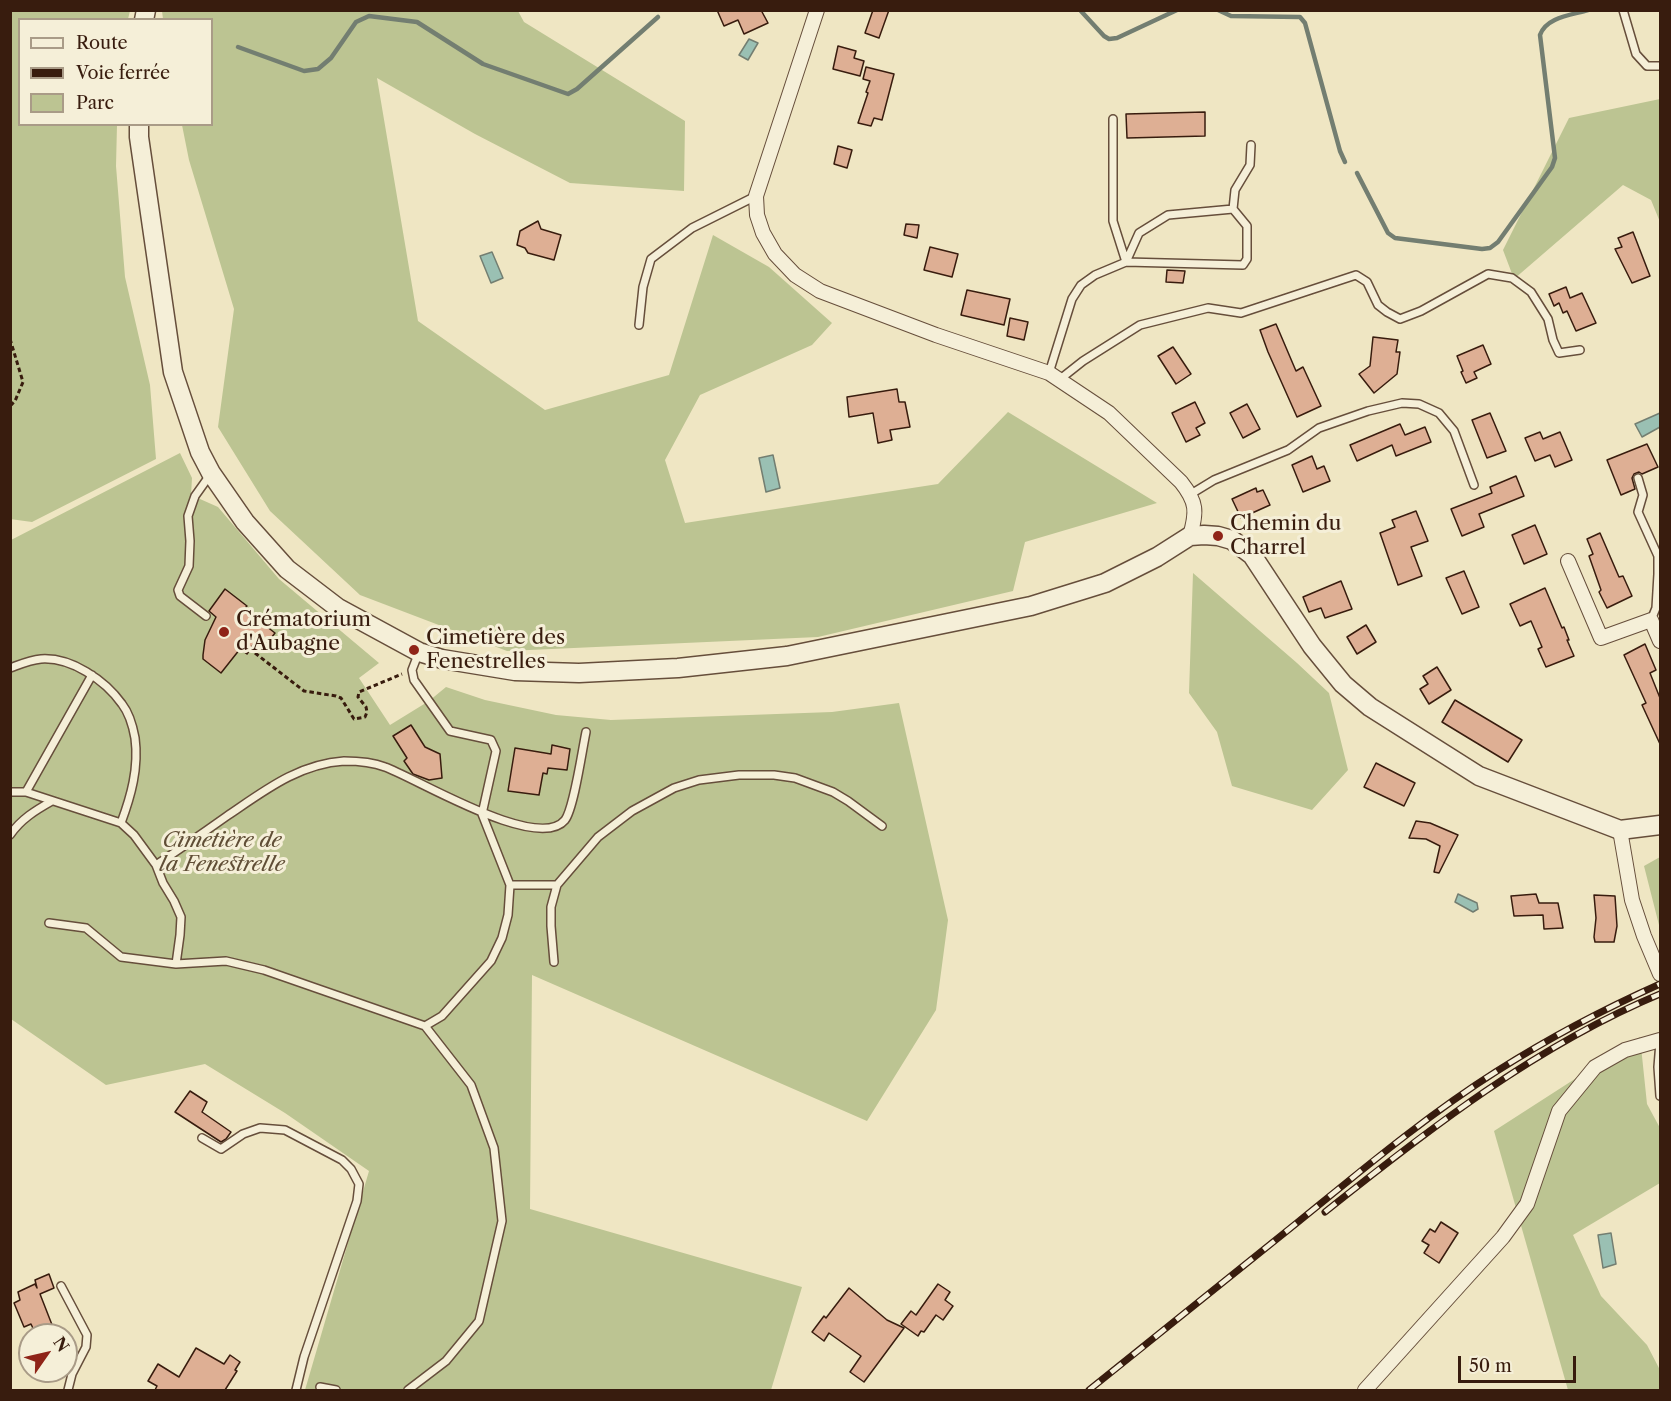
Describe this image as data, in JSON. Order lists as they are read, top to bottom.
{
  "parks": ["Cimetière de la Fenestrelle"],
  "places": ["Chemin du Charrel", "Crématorium d'Aubagne", "Cimetière des Fenestrelles"],
  "legend": ["Route", "Voie ferrée", "Parc"],
  "scale_bar": "50 m",
  "north": "top right"
}
